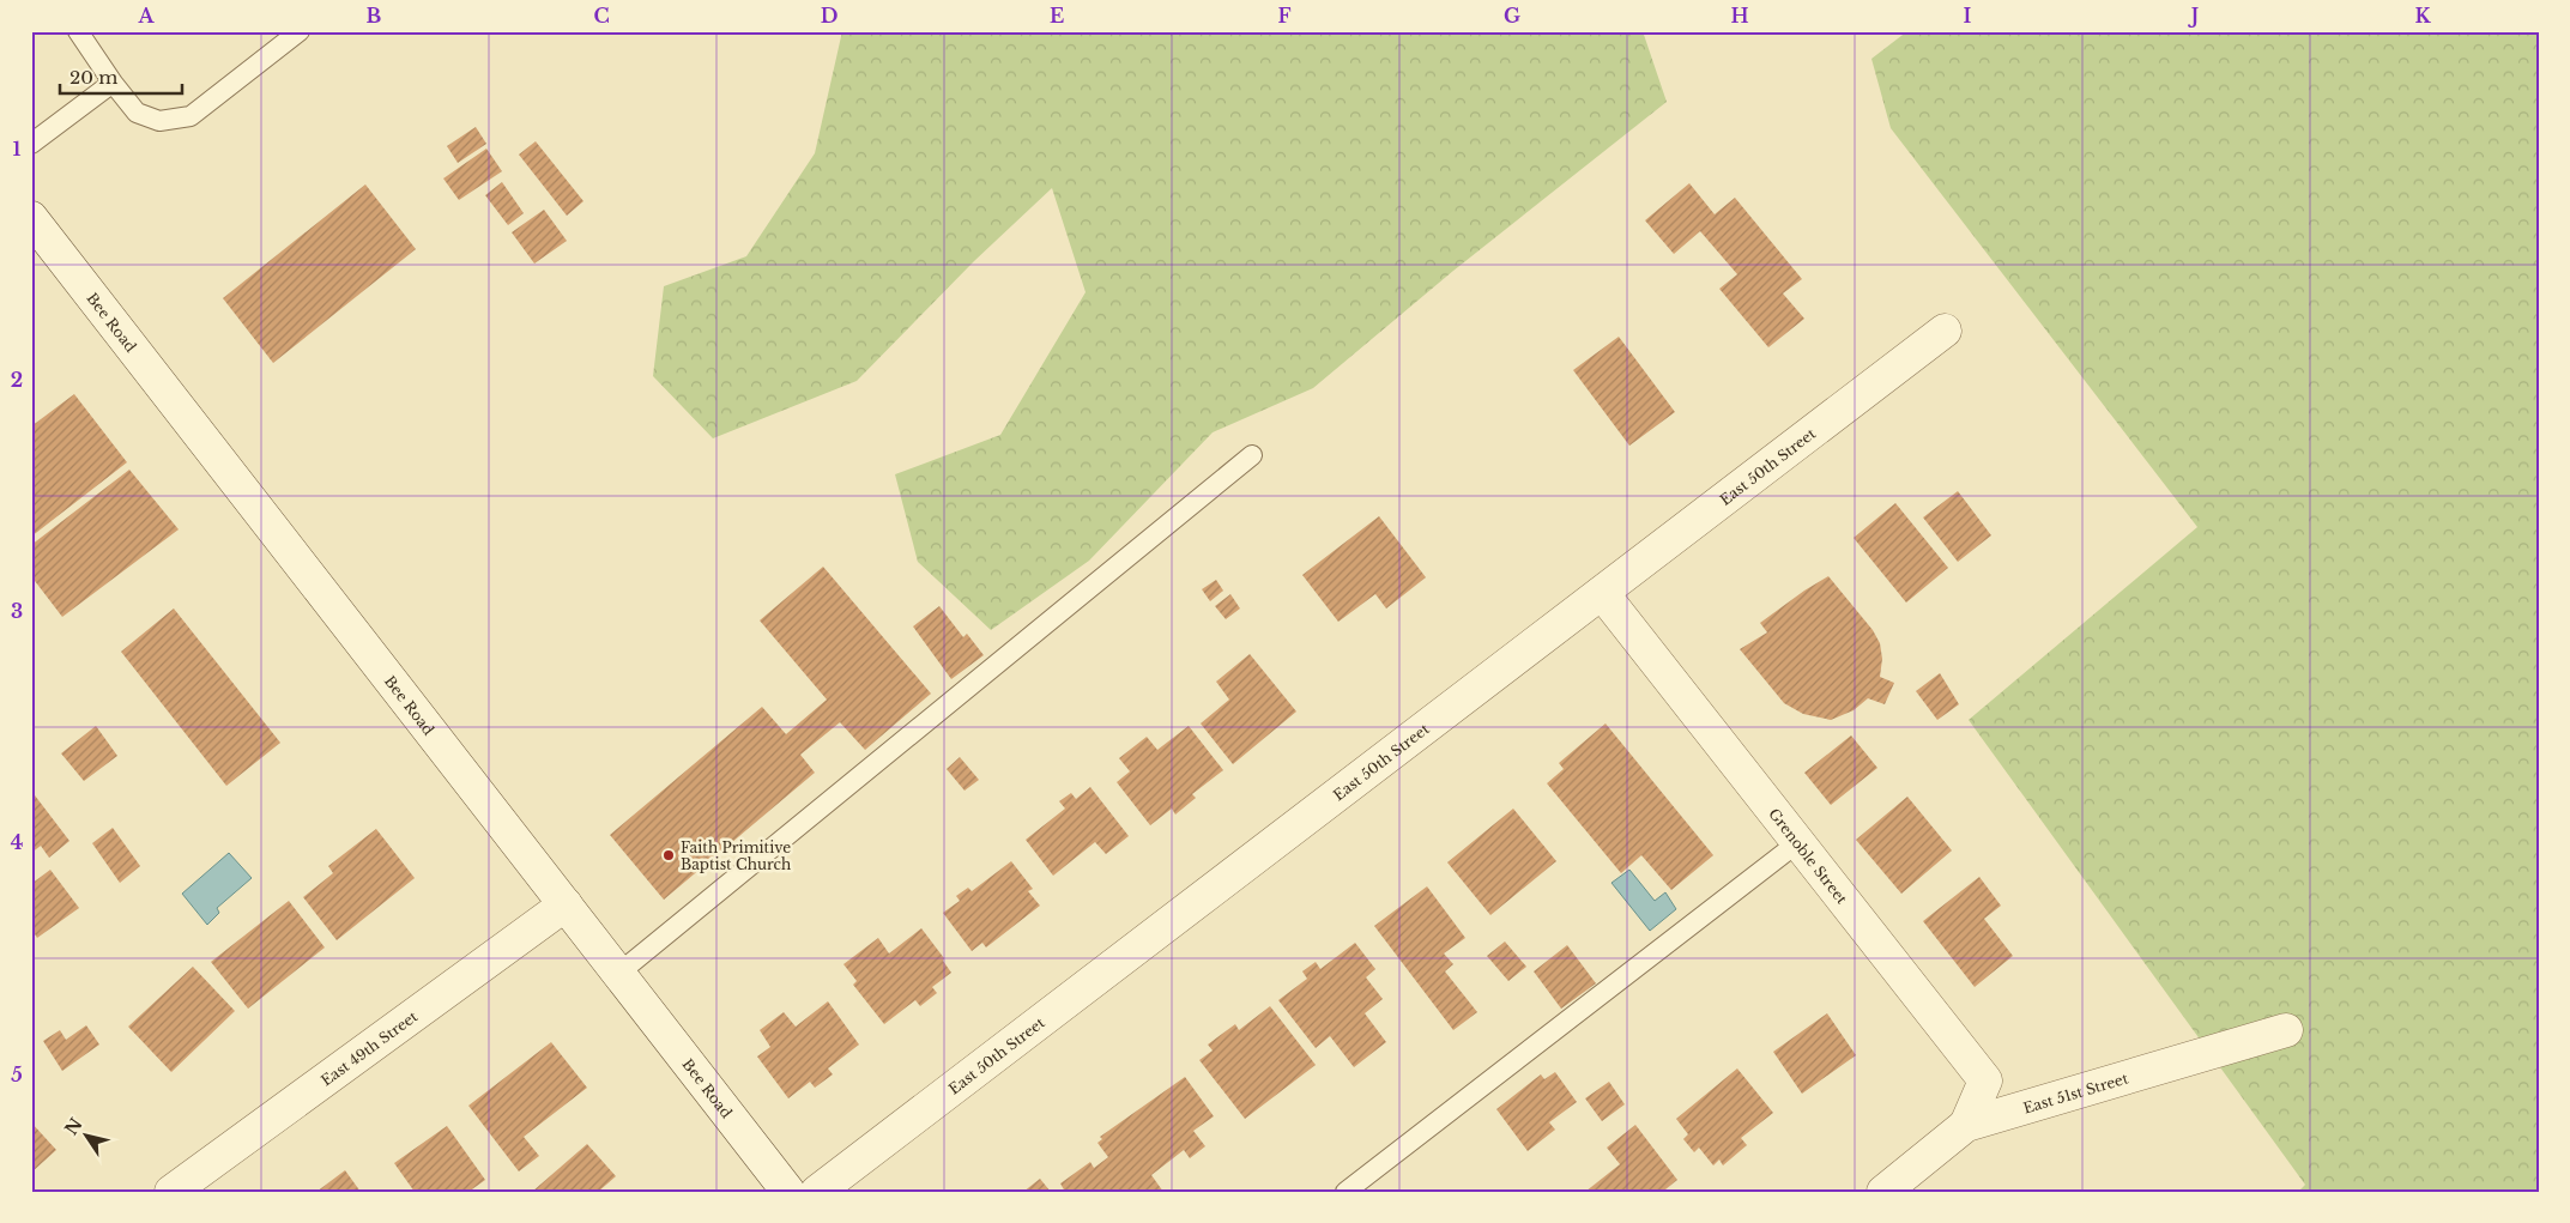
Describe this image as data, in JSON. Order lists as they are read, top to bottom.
{
  "streets": {
    "street": [
      "Bee Road",
      "East 50th Street",
      "Grenoble Street",
      "East 49th Street",
      "East 51st Street"
    ]
  },
  "crossings": [
    ["Bee Road", "East 49th Street"],
    ["East 50th Street", "Grenoble Street"],
    ["Grenoble Street", "East 51st Street"]
  ],
  "places": ["Faith Primitive Baptist Church"],
  "scale_bar": "20 m",
  "north": "top left",
  "grid": {
    "columns": [
      "A",
      "B",
      "C",
      "D",
      "E",
      "F",
      "G",
      "H",
      "I",
      "J",
      "K"
    ],
    "rows": [
      "1",
      "2",
      "3",
      "4",
      "5"
    ]
  }
}
